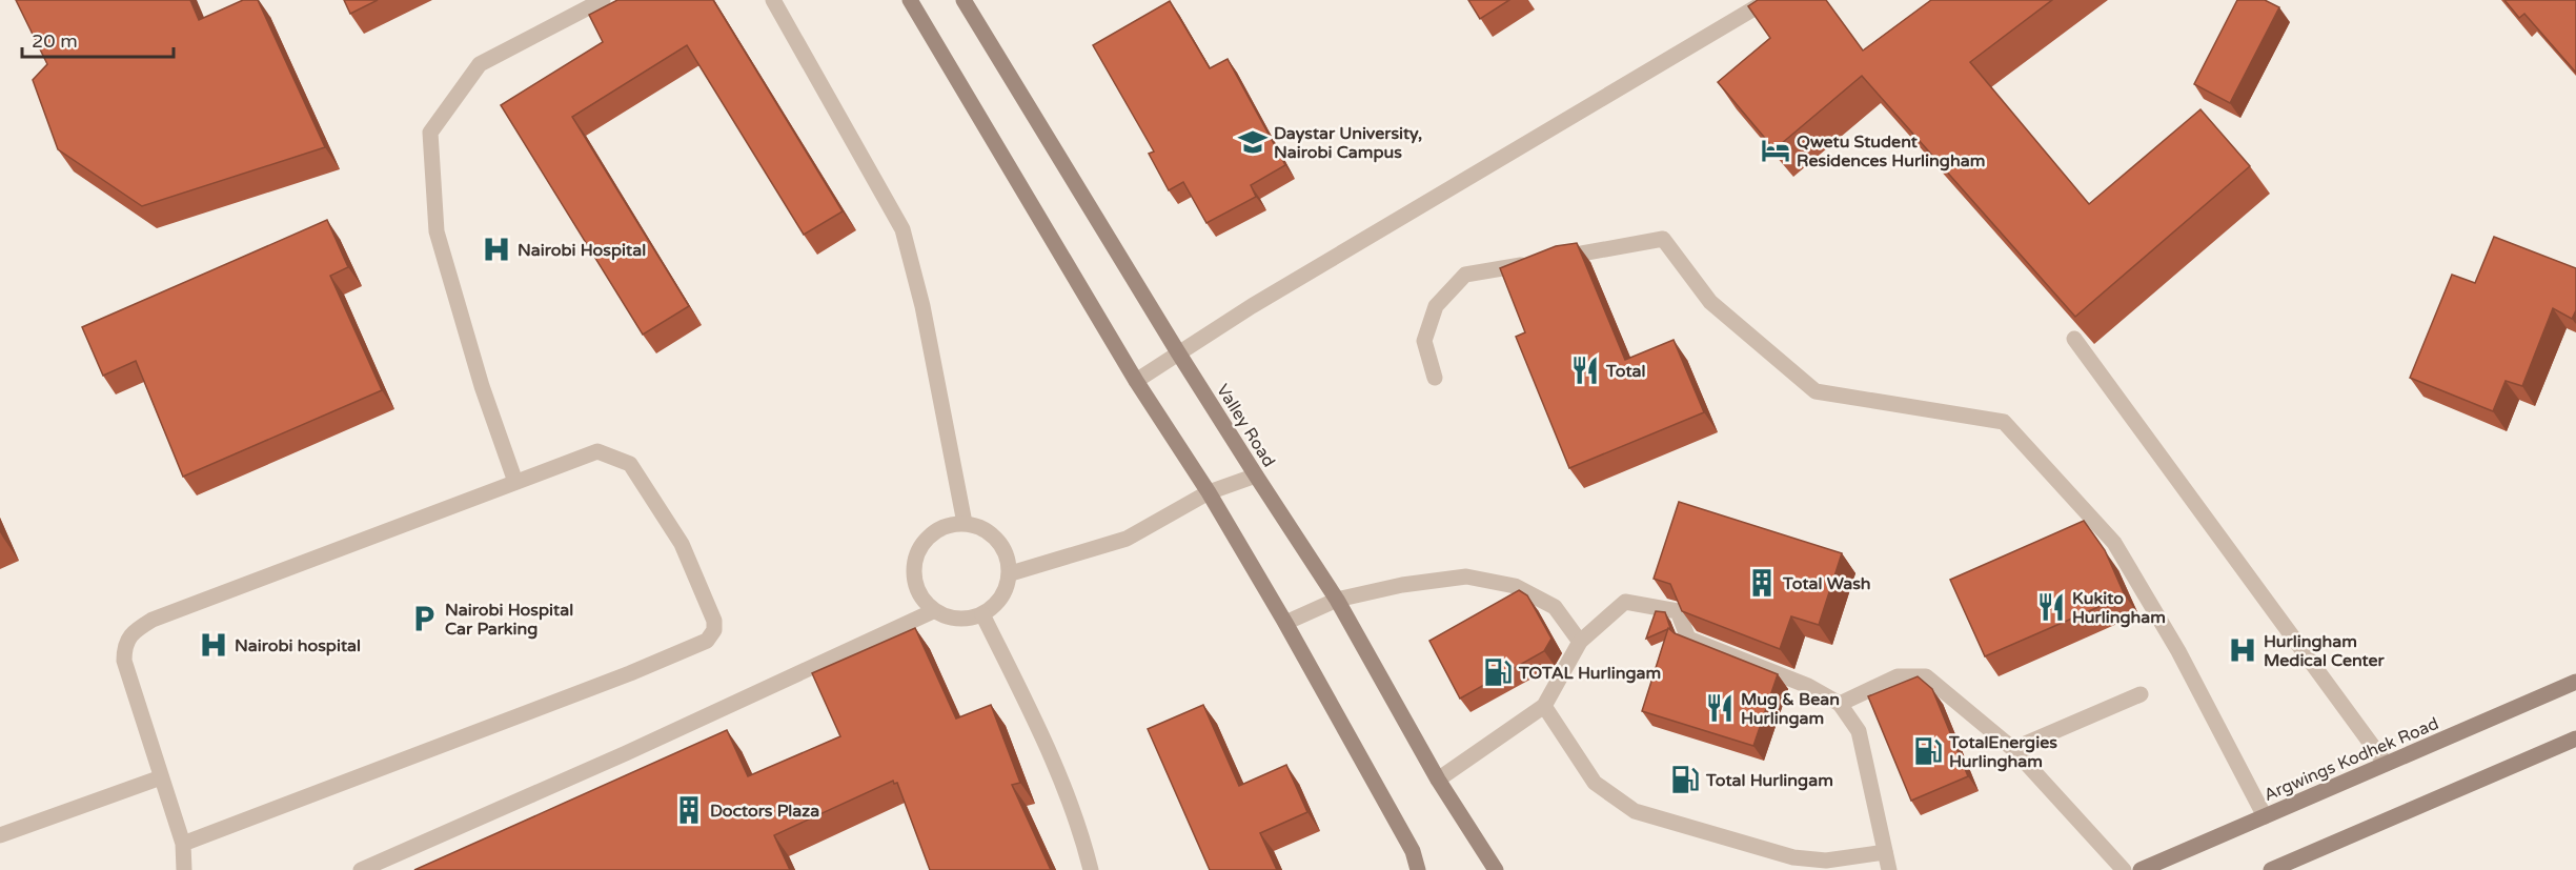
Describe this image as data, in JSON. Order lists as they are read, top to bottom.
{
  "streets": {
    "main road": ["Valley Road", "Argwings Kodhek Road"]
  },
  "places": {
    "school or university": ["Daystar University, Nairobi Campus"],
    "hotel": ["Qwetu Student Residences Hurlingham"],
    "hospital": ["Nairobi Hospital", "Nairobi hospital", "Hurlingham Medical Center"],
    "restaurant": ["Total", "Kukito Hurlingham", "Mug & Bean Hurlingam"],
    "building": ["Total Wash", "Doctors Plaza"],
    "parking": ["Nairobi Hospital Car Parking"],
    "fuel station": ["TOTAL Hurlingam", "TotalEnergies Hurlingham", "Total Hurlingam"]
  },
  "scale_bar": "20 m"
}
